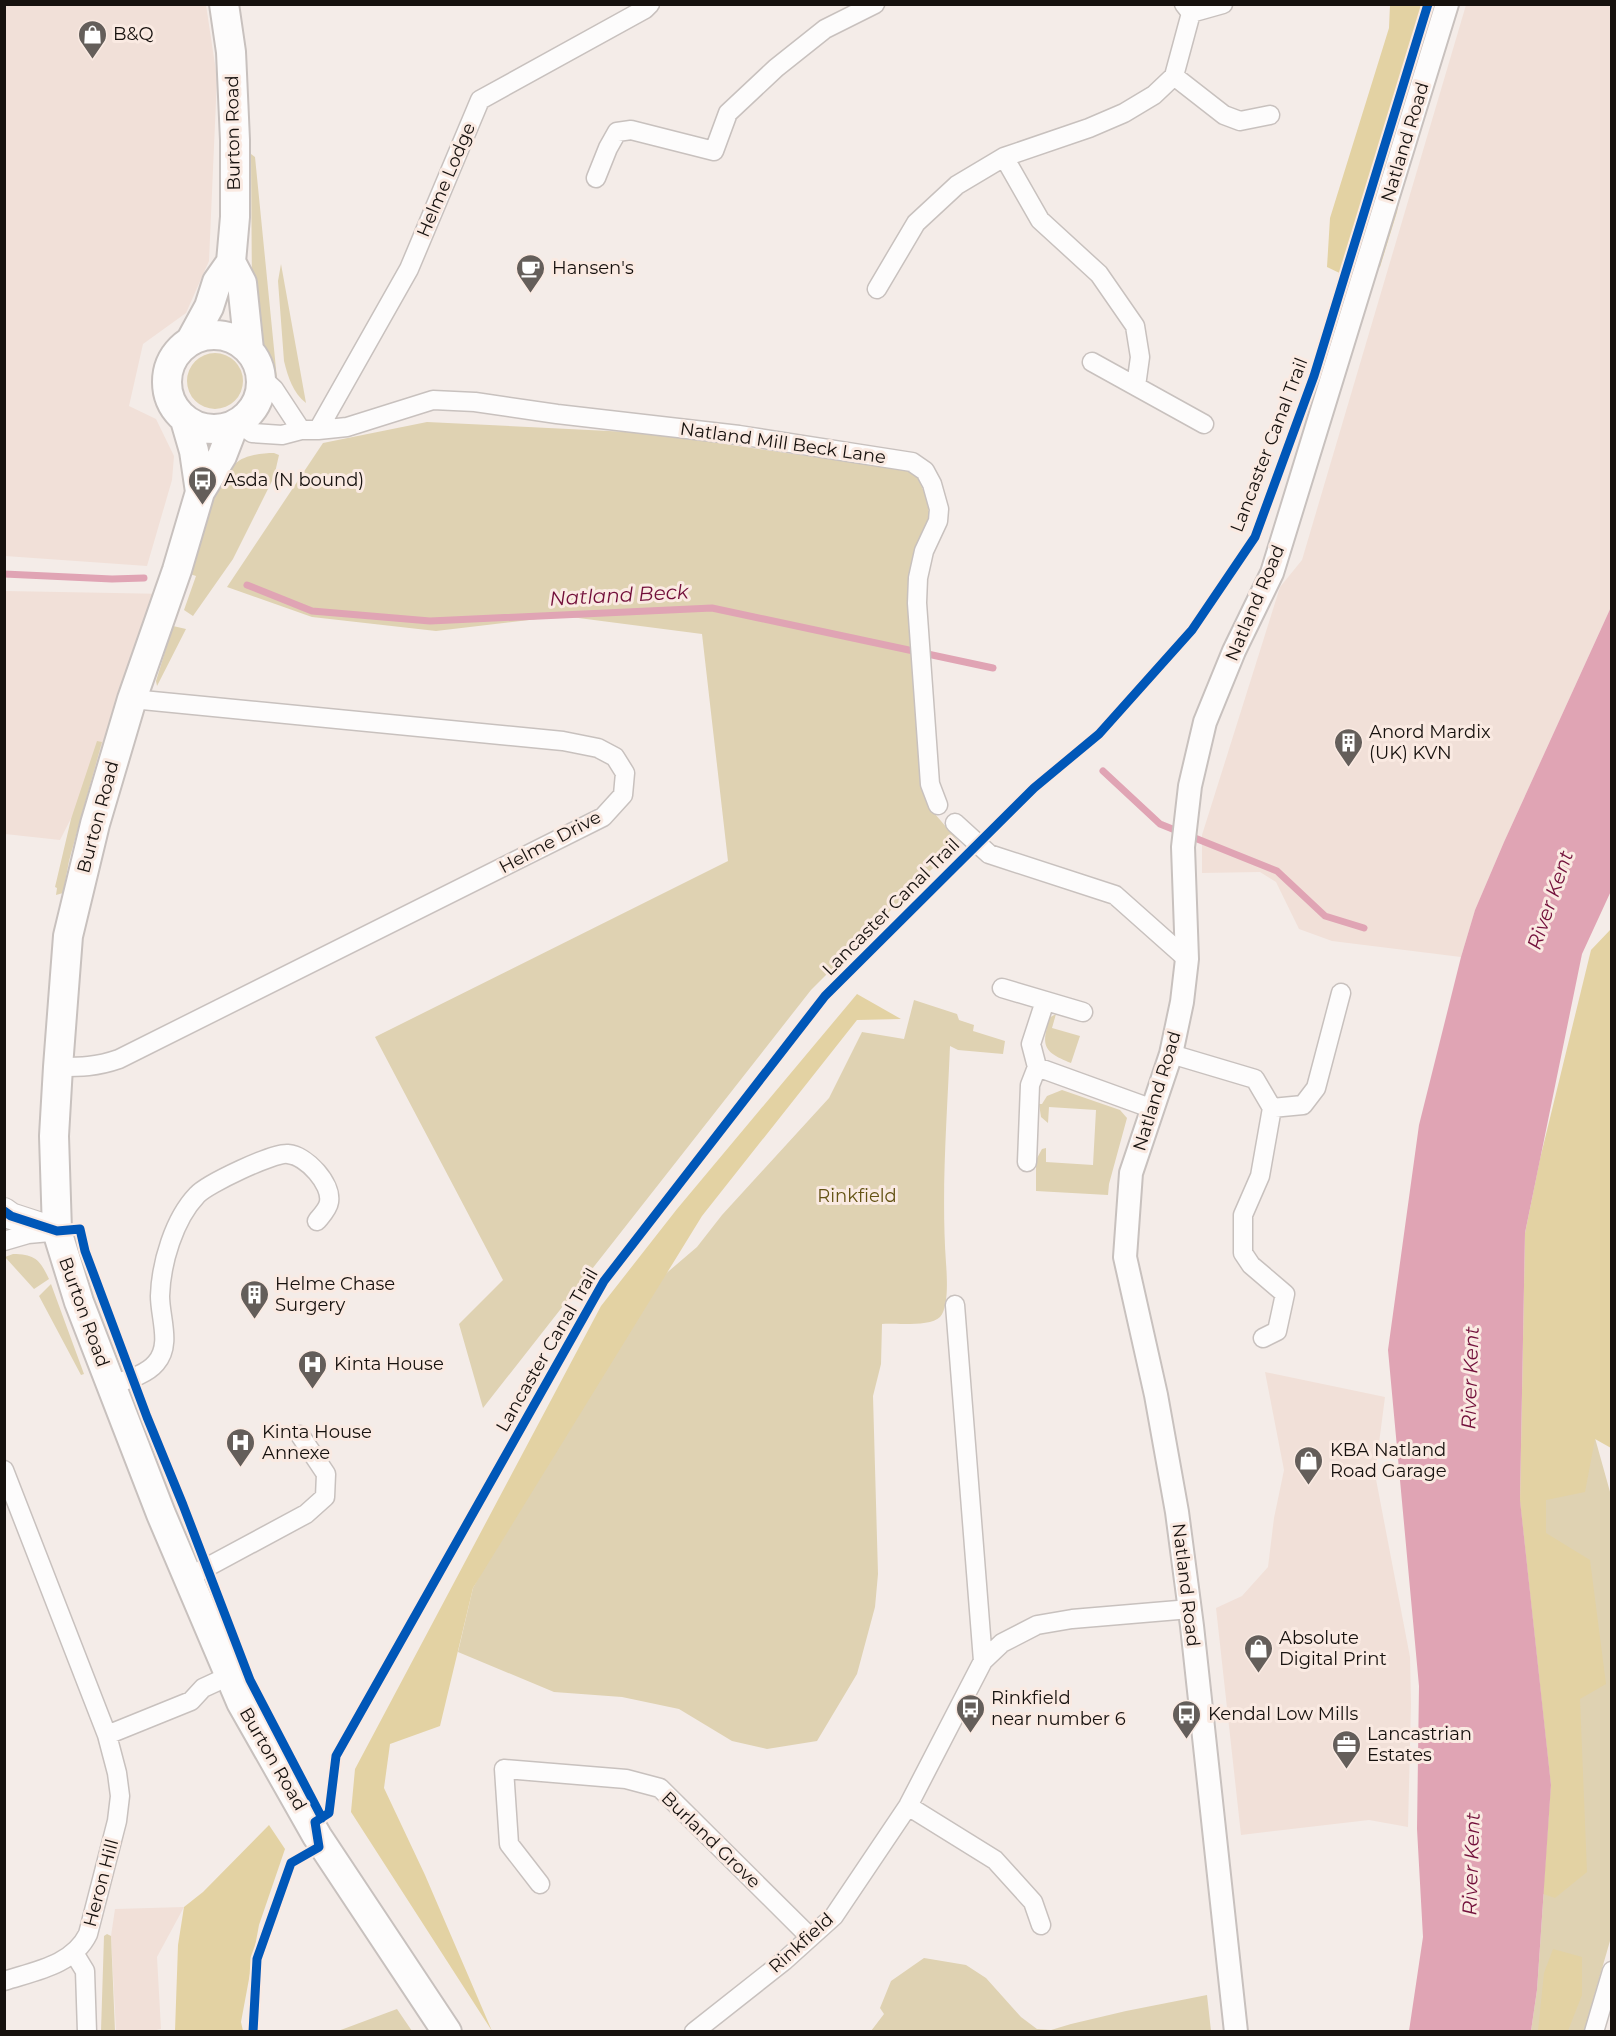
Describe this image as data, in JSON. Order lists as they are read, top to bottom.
{
  "streets": {
    "main road": ["Burton Road"],
    "street": [
      "Natland Road",
      "Helme Lodge",
      "Natland Mill Beck Lane",
      "Helme Drive",
      "Burland Grove",
      "Heron Hill",
      "Rinkfield"
    ],
    "cycle path": ["Lancaster Canal Trail"]
  },
  "crossings": [
    ["Burton Road", "Natland Mill Beck Lane"],
    ["Burton Road", "Helme Drive"],
    ["Natland Road", "Rinkfield"],
    ["Helme Lodge", "Natland Mill Beck Lane"],
    ["Burland Grove", "Rinkfield"]
  ],
  "water": ["Natland Beck", "River Kent"],
  "parks": ["Rinkfield"],
  "places": {
    "shop": ["B&Q", "KBA Natland Road Garage", "Absolute Digital Print"],
    "cafe": ["Hansen's"],
    "bus stop": ["Asda (N bound)", "Rinkfield near number 6", "Kendal Low Mills"],
    "building": ["Anord Mardix (UK) KVN", "Helme Chase Surgery"],
    "hospital": ["Kinta House", "Kinta House Annexe"],
    "office": ["Lancastrian Estates"]
  }
}
